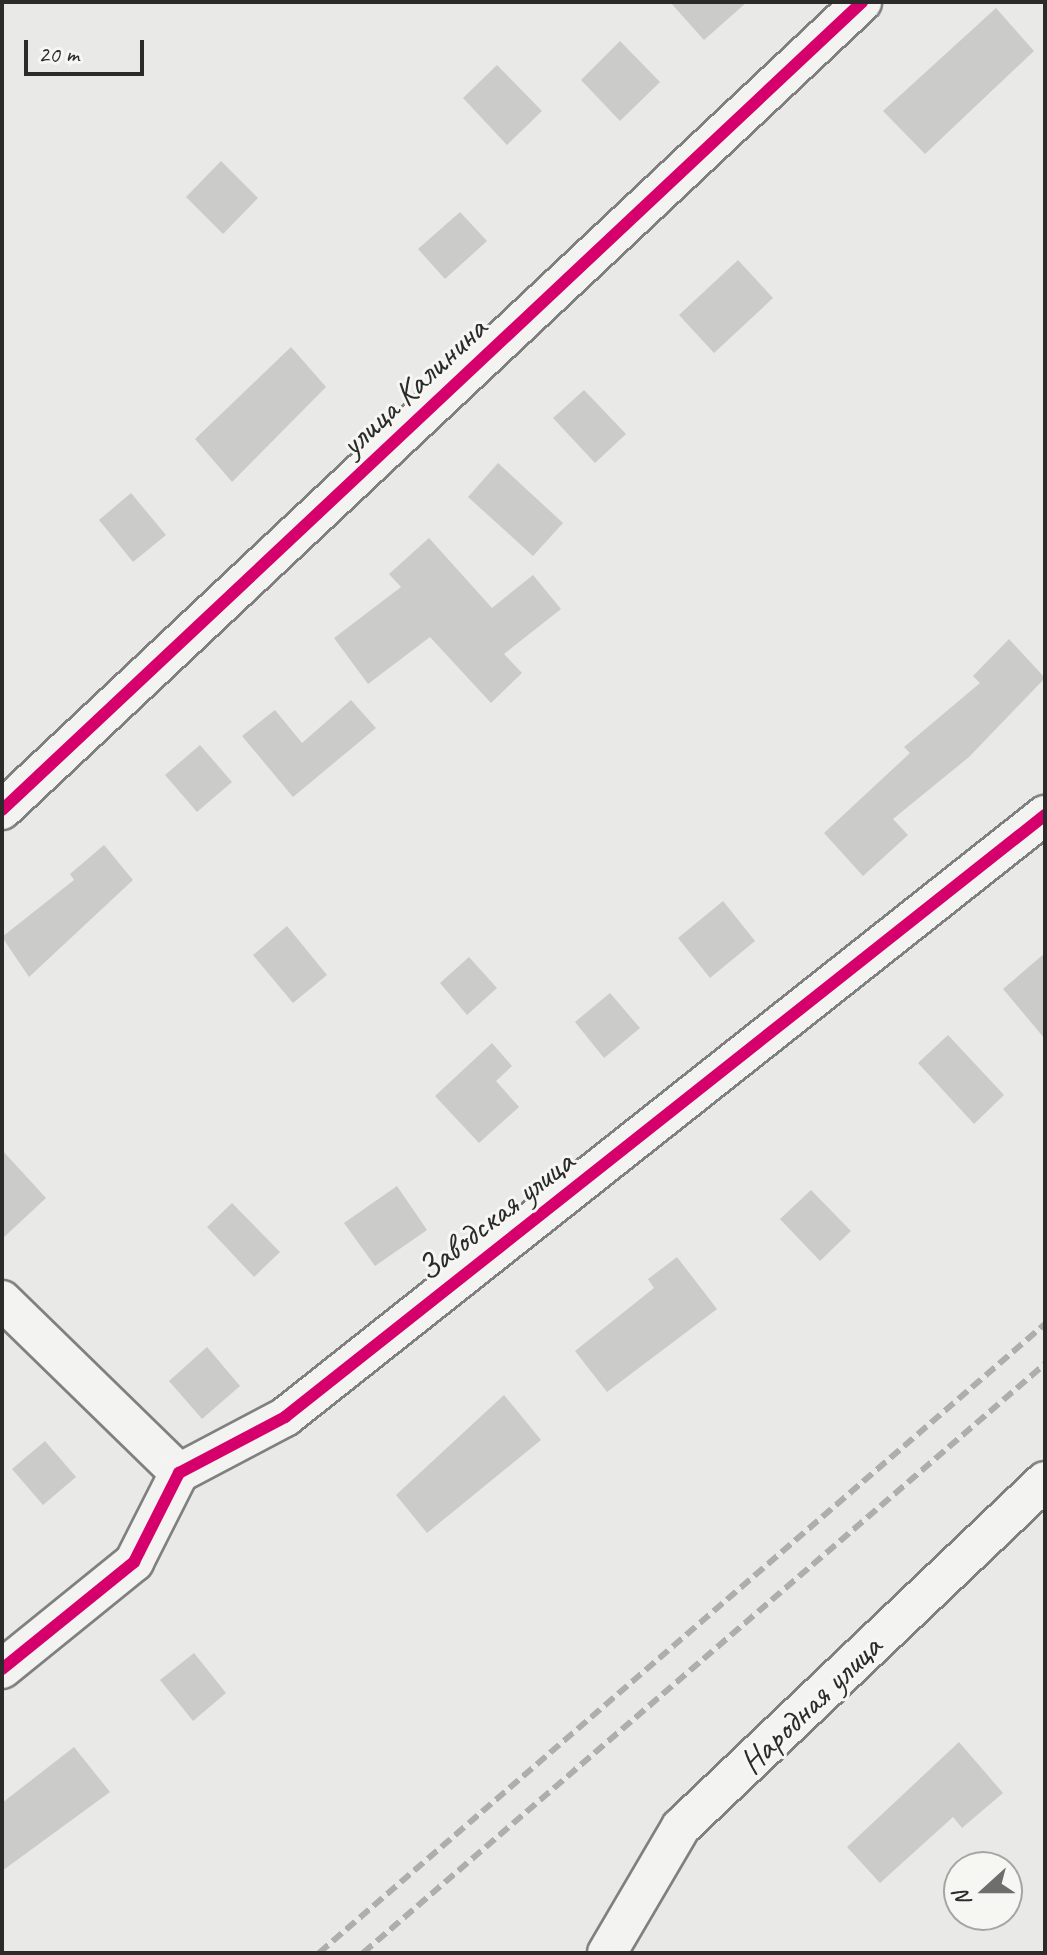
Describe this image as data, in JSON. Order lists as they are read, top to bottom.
{
  "streets": {
    "street": ["улица Калинина", "Заводская улица", "Народная улица"]
  },
  "scale_bar": "20 m",
  "north": "left"
}
